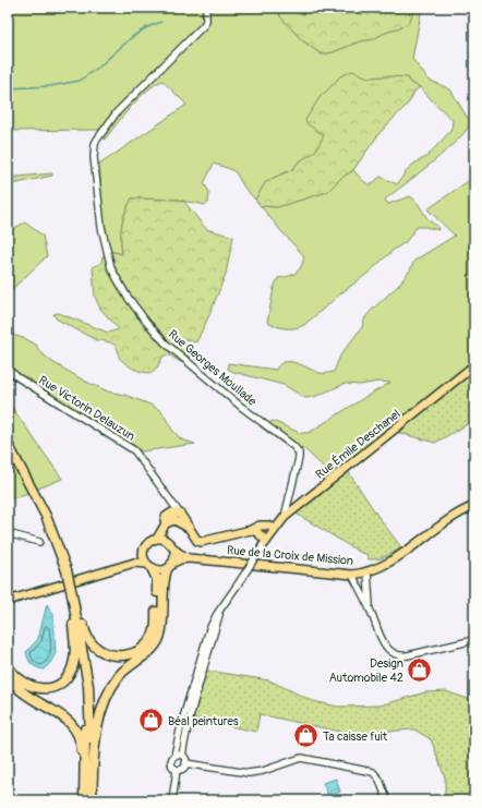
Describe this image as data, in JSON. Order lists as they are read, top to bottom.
{
  "streets": {
    "main road": ["Rue Émile Deschanel", "Rue de la Croix de Mission"],
    "street": ["Rue Georges Moullade", "Rue Victorin Delauzun"]
  },
  "crossings": [
    ["Rue Georges Moullade", "Rue Émile Deschanel"]
  ],
  "places": {
    "shop": ["Design Automobile 42", "Béal peintures", "Ta caisse fuit"]
  }
}
